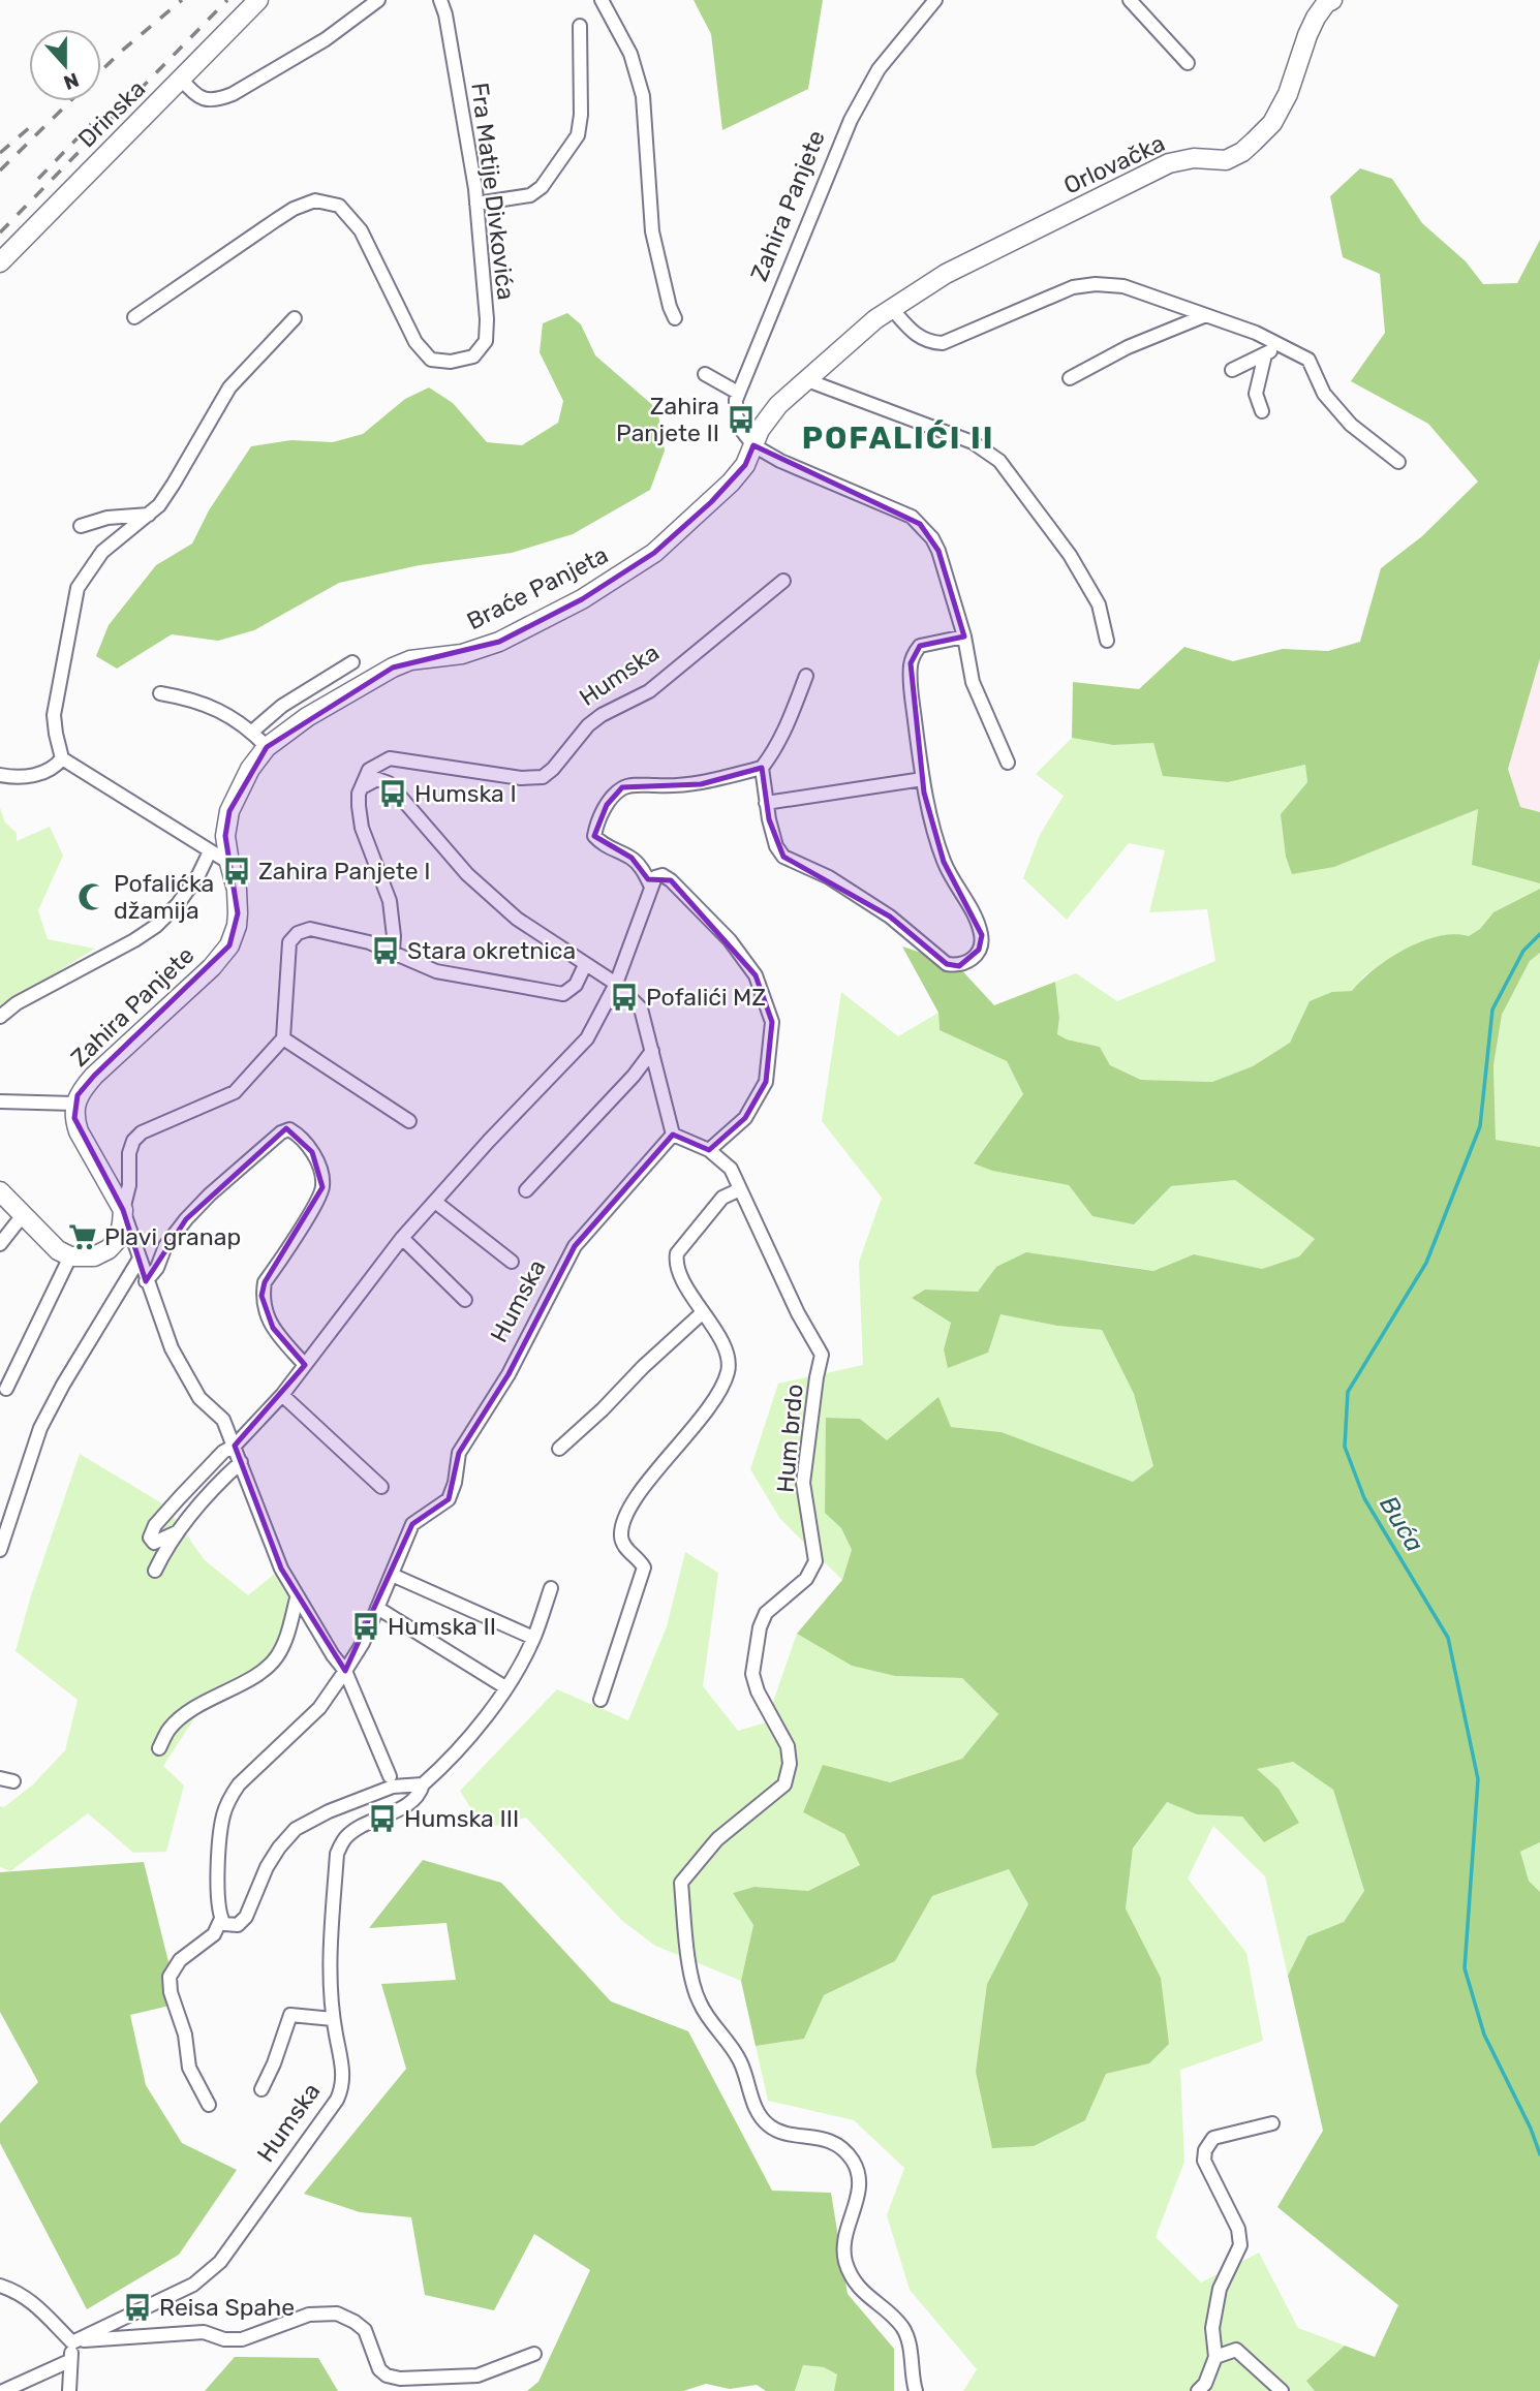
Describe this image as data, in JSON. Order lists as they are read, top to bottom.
{
  "streets": {
    "street": [
      "Drinska",
      "Orlovačka",
      "Fra Matije Divkovića",
      "Zahira Panjete",
      "Braće Panjeta",
      "Humska",
      "Hum brdo"
    ]
  },
  "crossings": [
    ["Orlovačka", "Zahira Panjete"],
    ["Orlovačka", "Braće Panjeta"],
    ["Zahira Panjete", "Braće Panjeta"],
    ["Humska", "Hum brdo"]
  ],
  "districts": ["POFALIĆI II"],
  "water": ["Buća"],
  "places": {
    "bus stop": [
      "Zahira Panjete II",
      "Humska I",
      "Zahira Panjete I",
      "Stara okretnica",
      "Pofalići MZ",
      "Humska II",
      "Humska III",
      "Reisa Spahe"
    ],
    "mosque": ["Pofalićka džamija"],
    "supermarket": ["Plavi granap"]
  },
  "north": "bottom"
}
